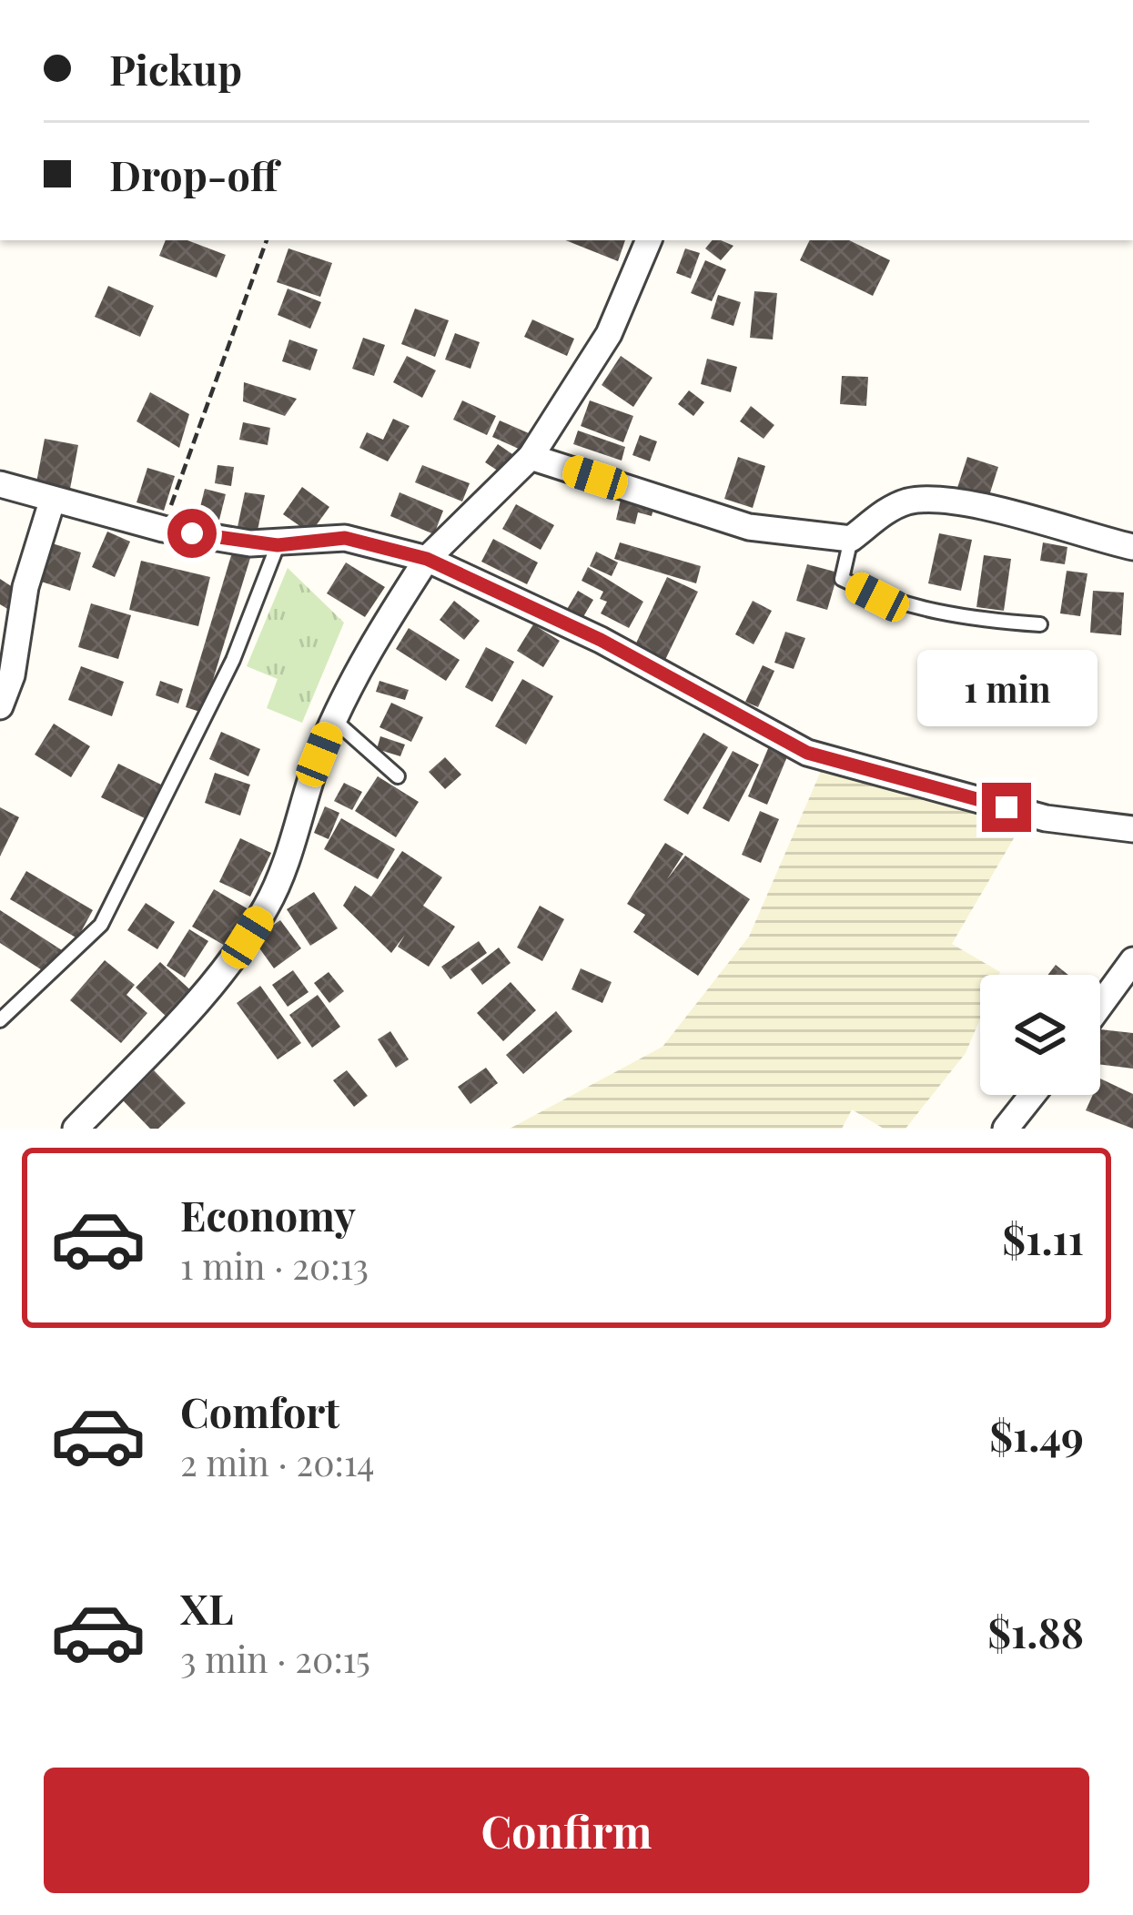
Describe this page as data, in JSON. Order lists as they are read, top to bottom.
{
  "page": {
    "banner": ["Pickup", "Drop-off"],
    "bubble": "1 min",
    "list": [
      {
        "name": "Economy",
        "note": "1 min · 20:13",
        "value": "$1.11"
      },
      {
        "name": "Comfort",
        "note": "2 min · 20:14",
        "value": "$1.49"
      },
      {
        "name": "XL",
        "note": "3 min · 20:15",
        "value": "$1.88"
      }
    ],
    "buttons": "Confirm"
  }
}
